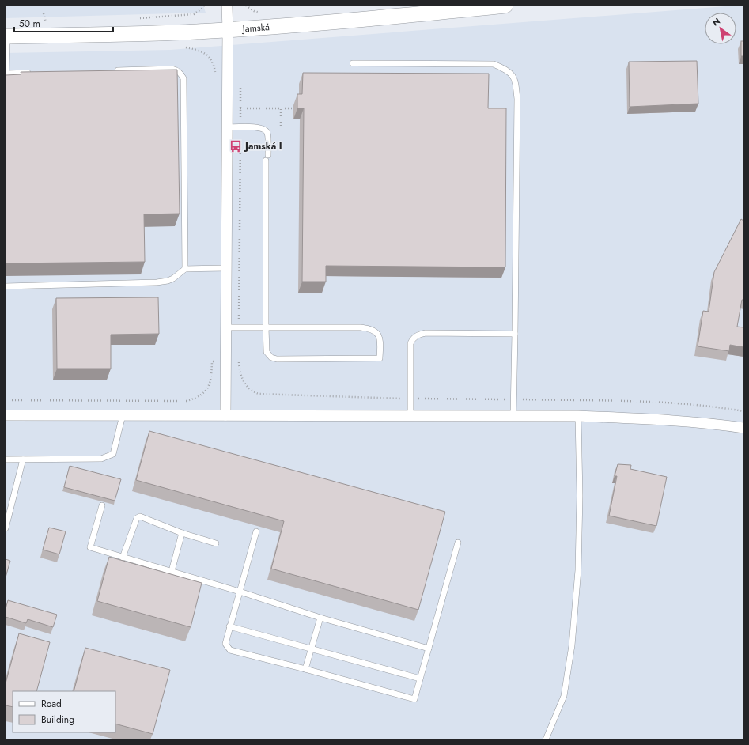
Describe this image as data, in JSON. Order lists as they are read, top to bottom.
{
  "streets": {
    "street": ["Jamská"]
  },
  "places": {
    "bus stop": ["Jamská I"]
  },
  "legend": ["Road", "Building"],
  "scale_bar": "50 m",
  "north": "top left"
}
